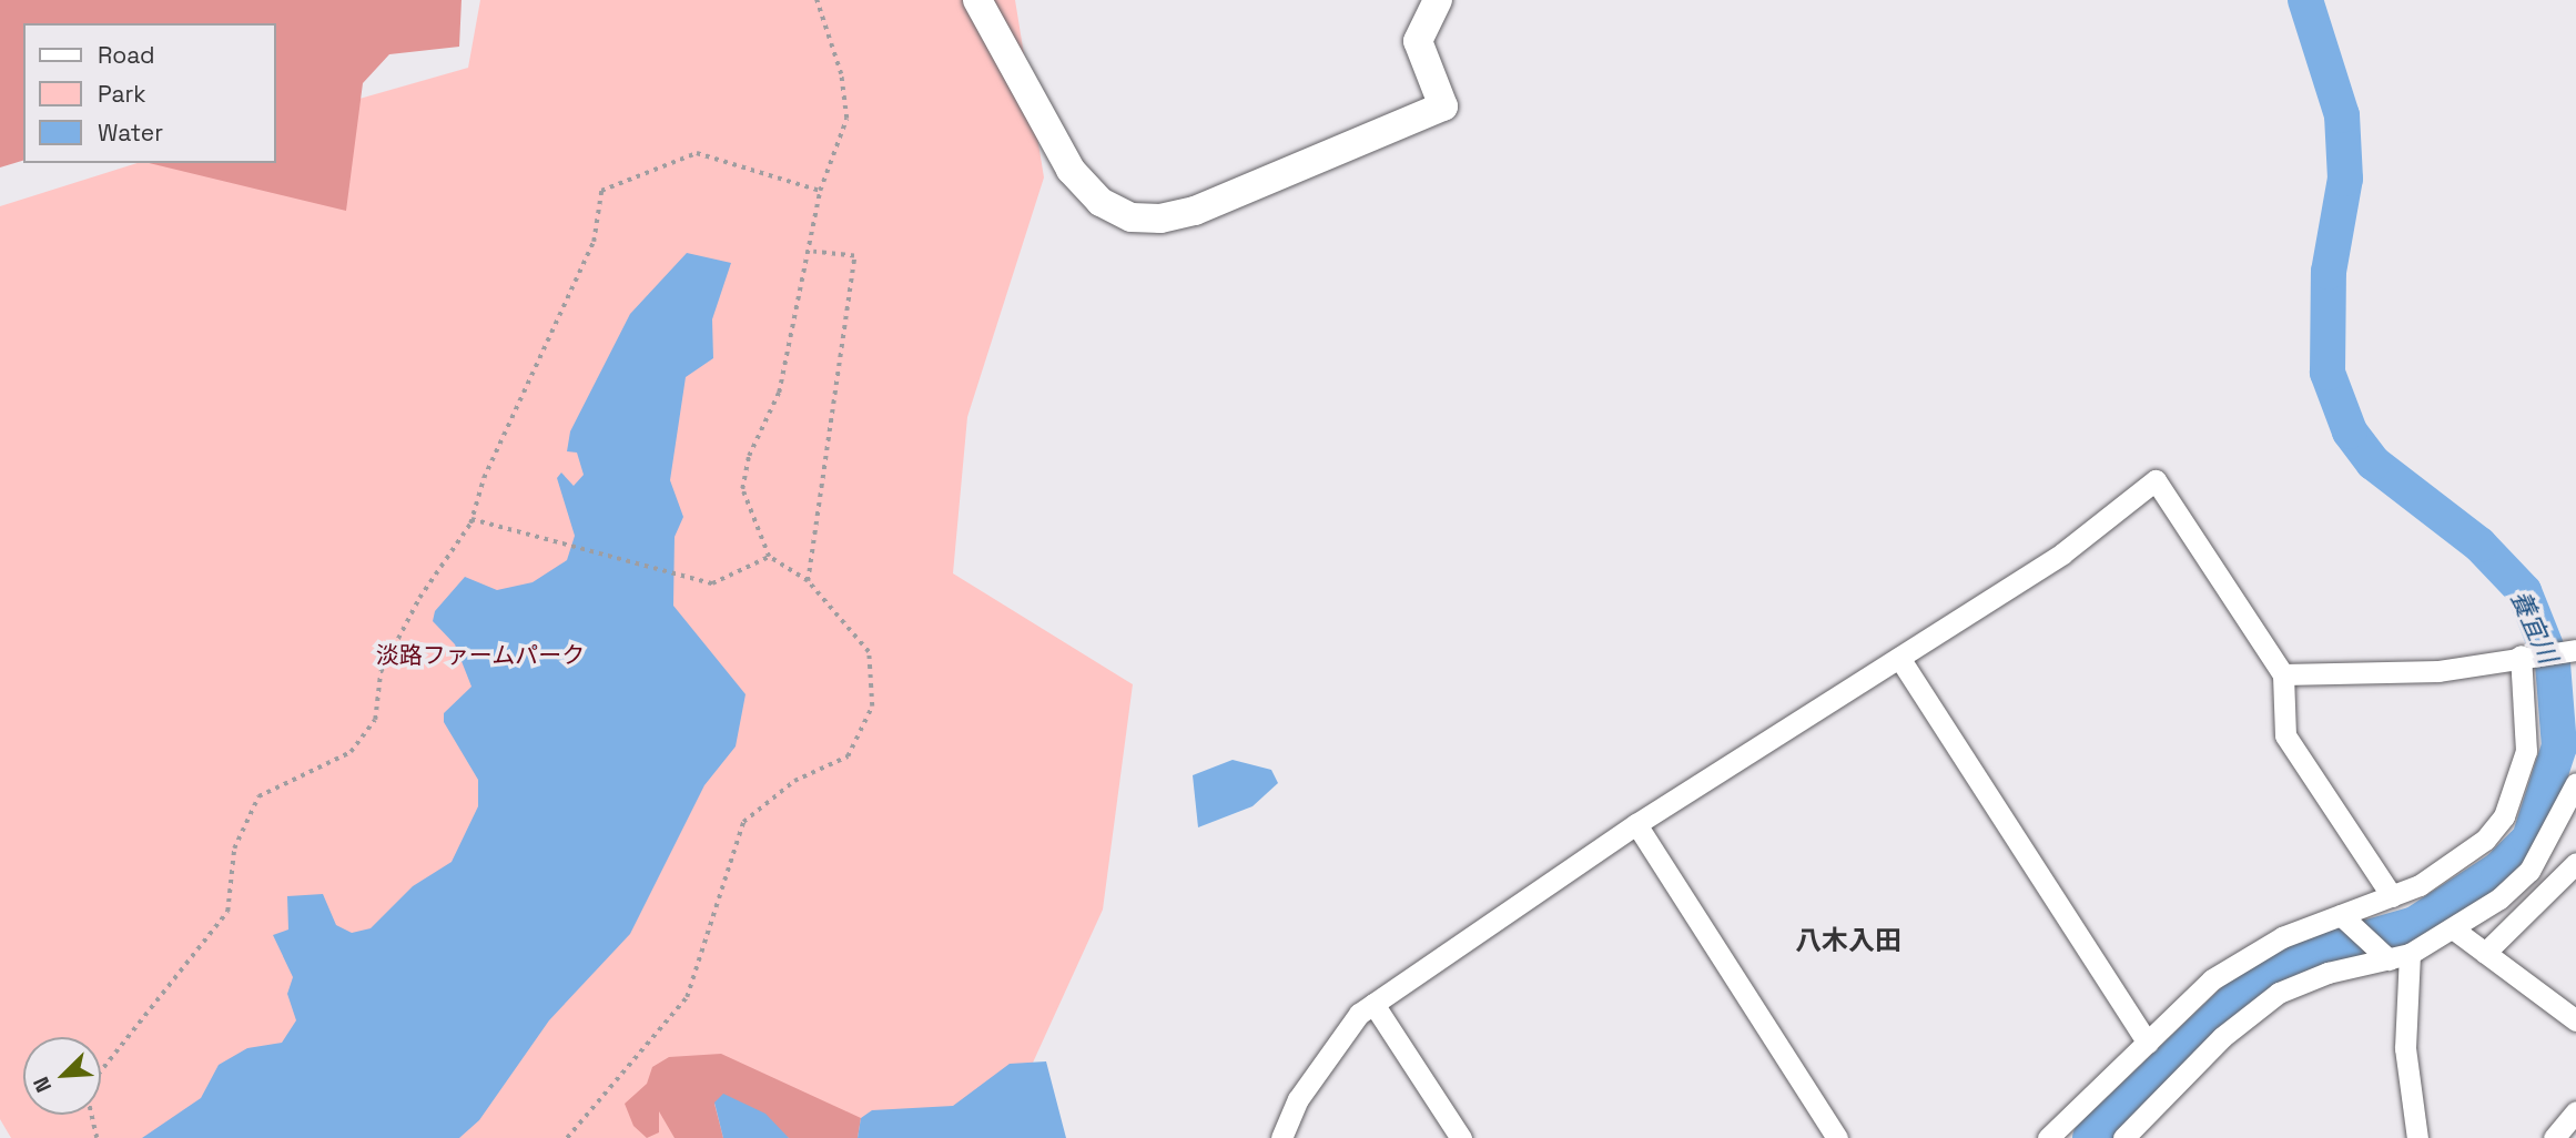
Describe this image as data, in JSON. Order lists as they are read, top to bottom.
{
  "districts": ["八木入田"],
  "water": ["養宜川"],
  "parks": ["淡路ファームパーク"],
  "legend": ["Road", "Park", "Water"],
  "north": "bottom left"
}
